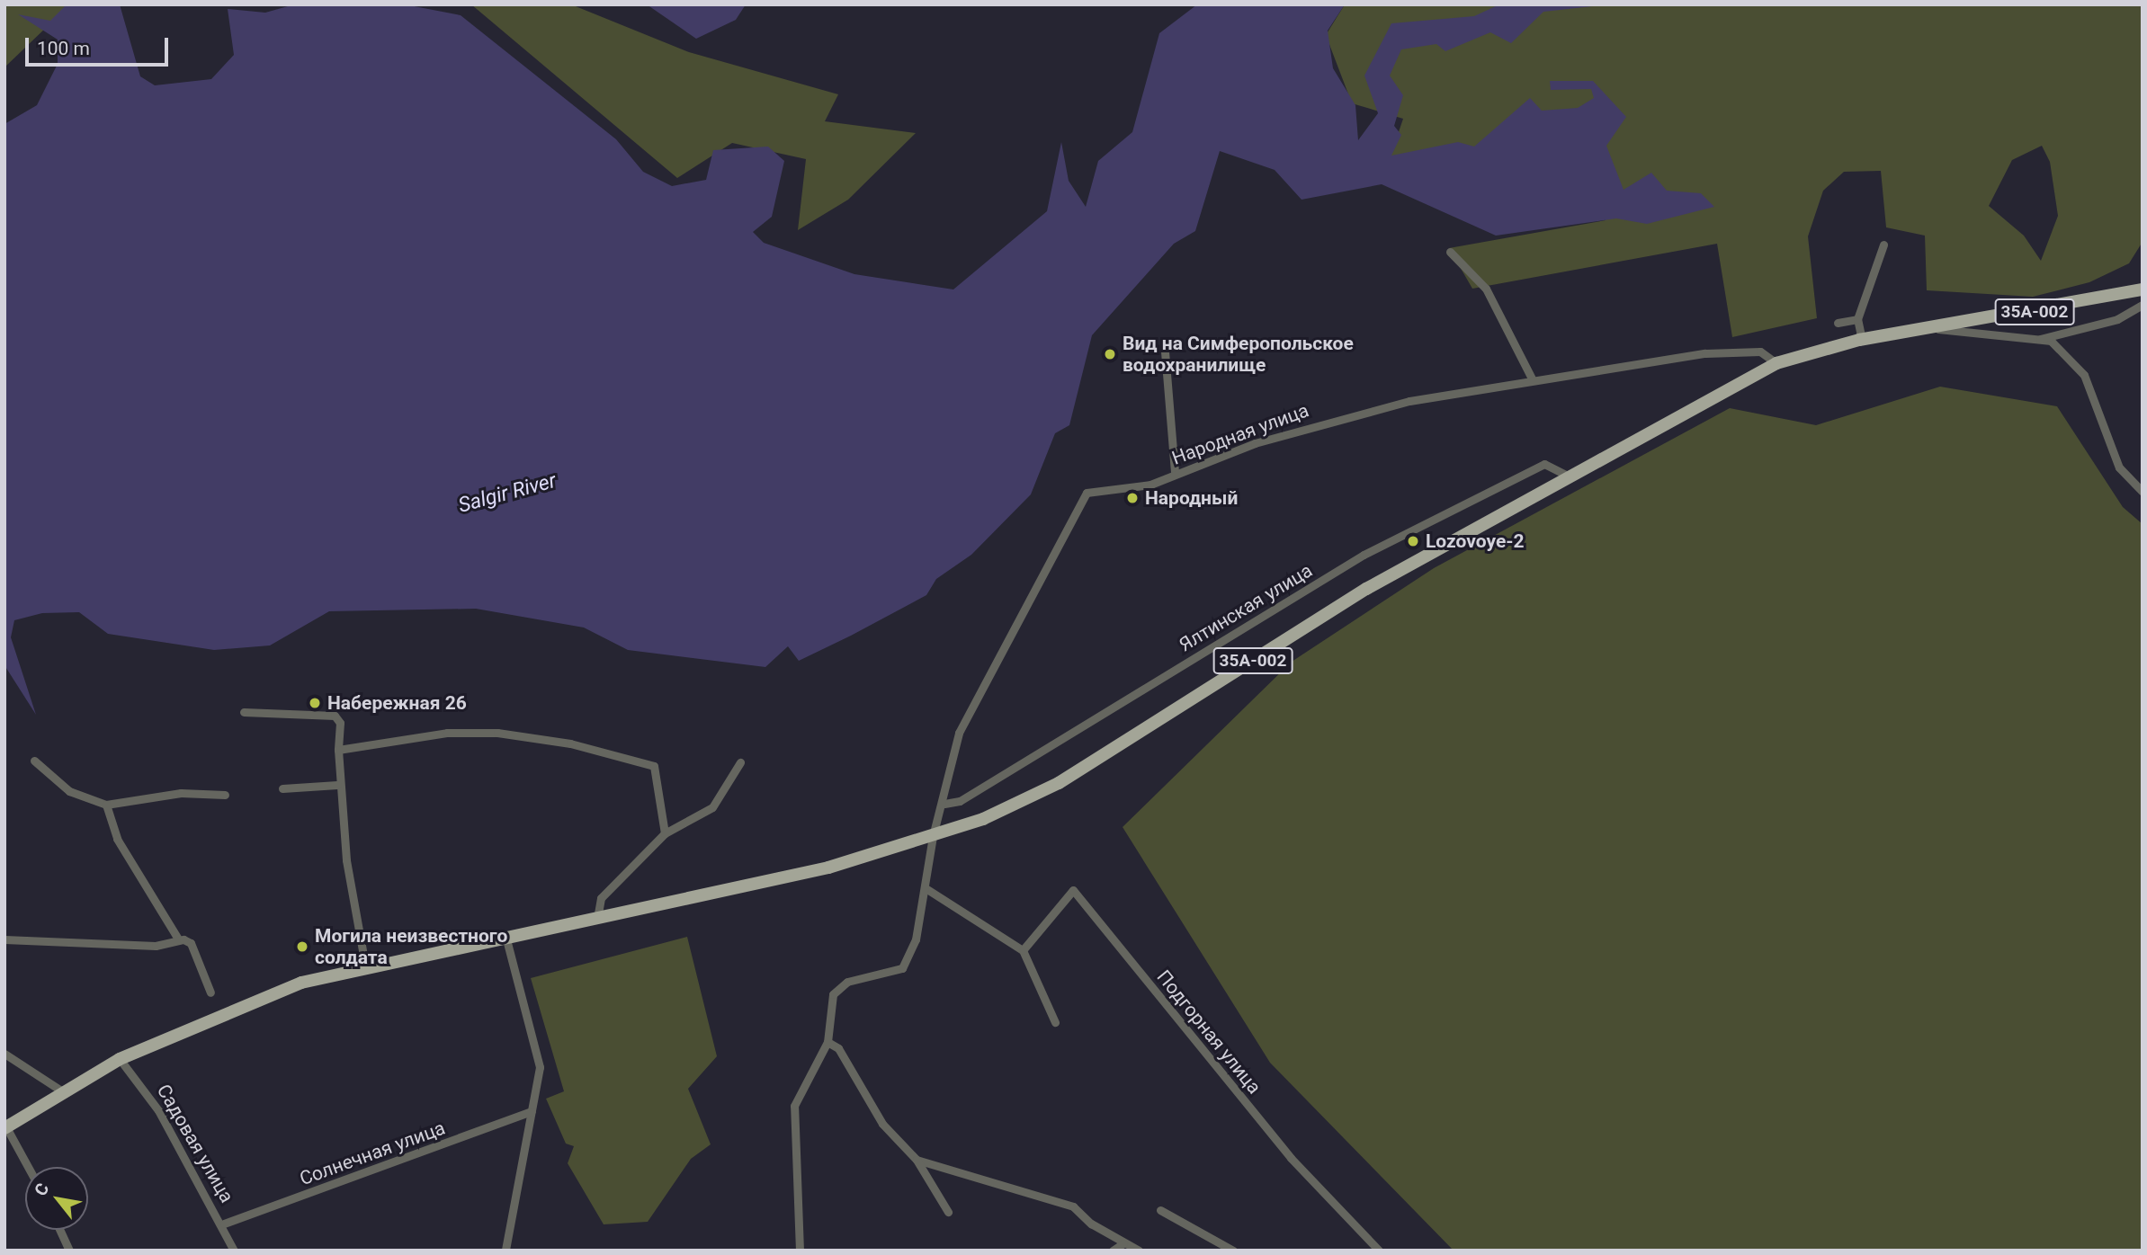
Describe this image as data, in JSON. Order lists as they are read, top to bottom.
{
  "streets": {
    "main road": ["35А-002"],
    "street": [
      "Народная улица",
      "Ялтинская улица",
      "Подгорная улица",
      "Садовая улица",
      "Солнечная улица"
    ]
  },
  "crossings": [
    ["35А-002", "Народная улица"],
    ["35А-002", "Ялтинская улица"],
    ["35А-002", "Садовая улица"],
    ["Народная улица", "Ялтинская улица"],
    ["Садовая улица", "Солнечная улица"]
  ],
  "water": ["Salgir River"],
  "places": [
    "Вид на Симферопольское водохранилище",
    "Народный",
    "Lozovoye-2",
    "Набережная 26",
    "Могила неизвестного солдата"
  ],
  "scale_bar": "100 m",
  "north": "top left"
}
